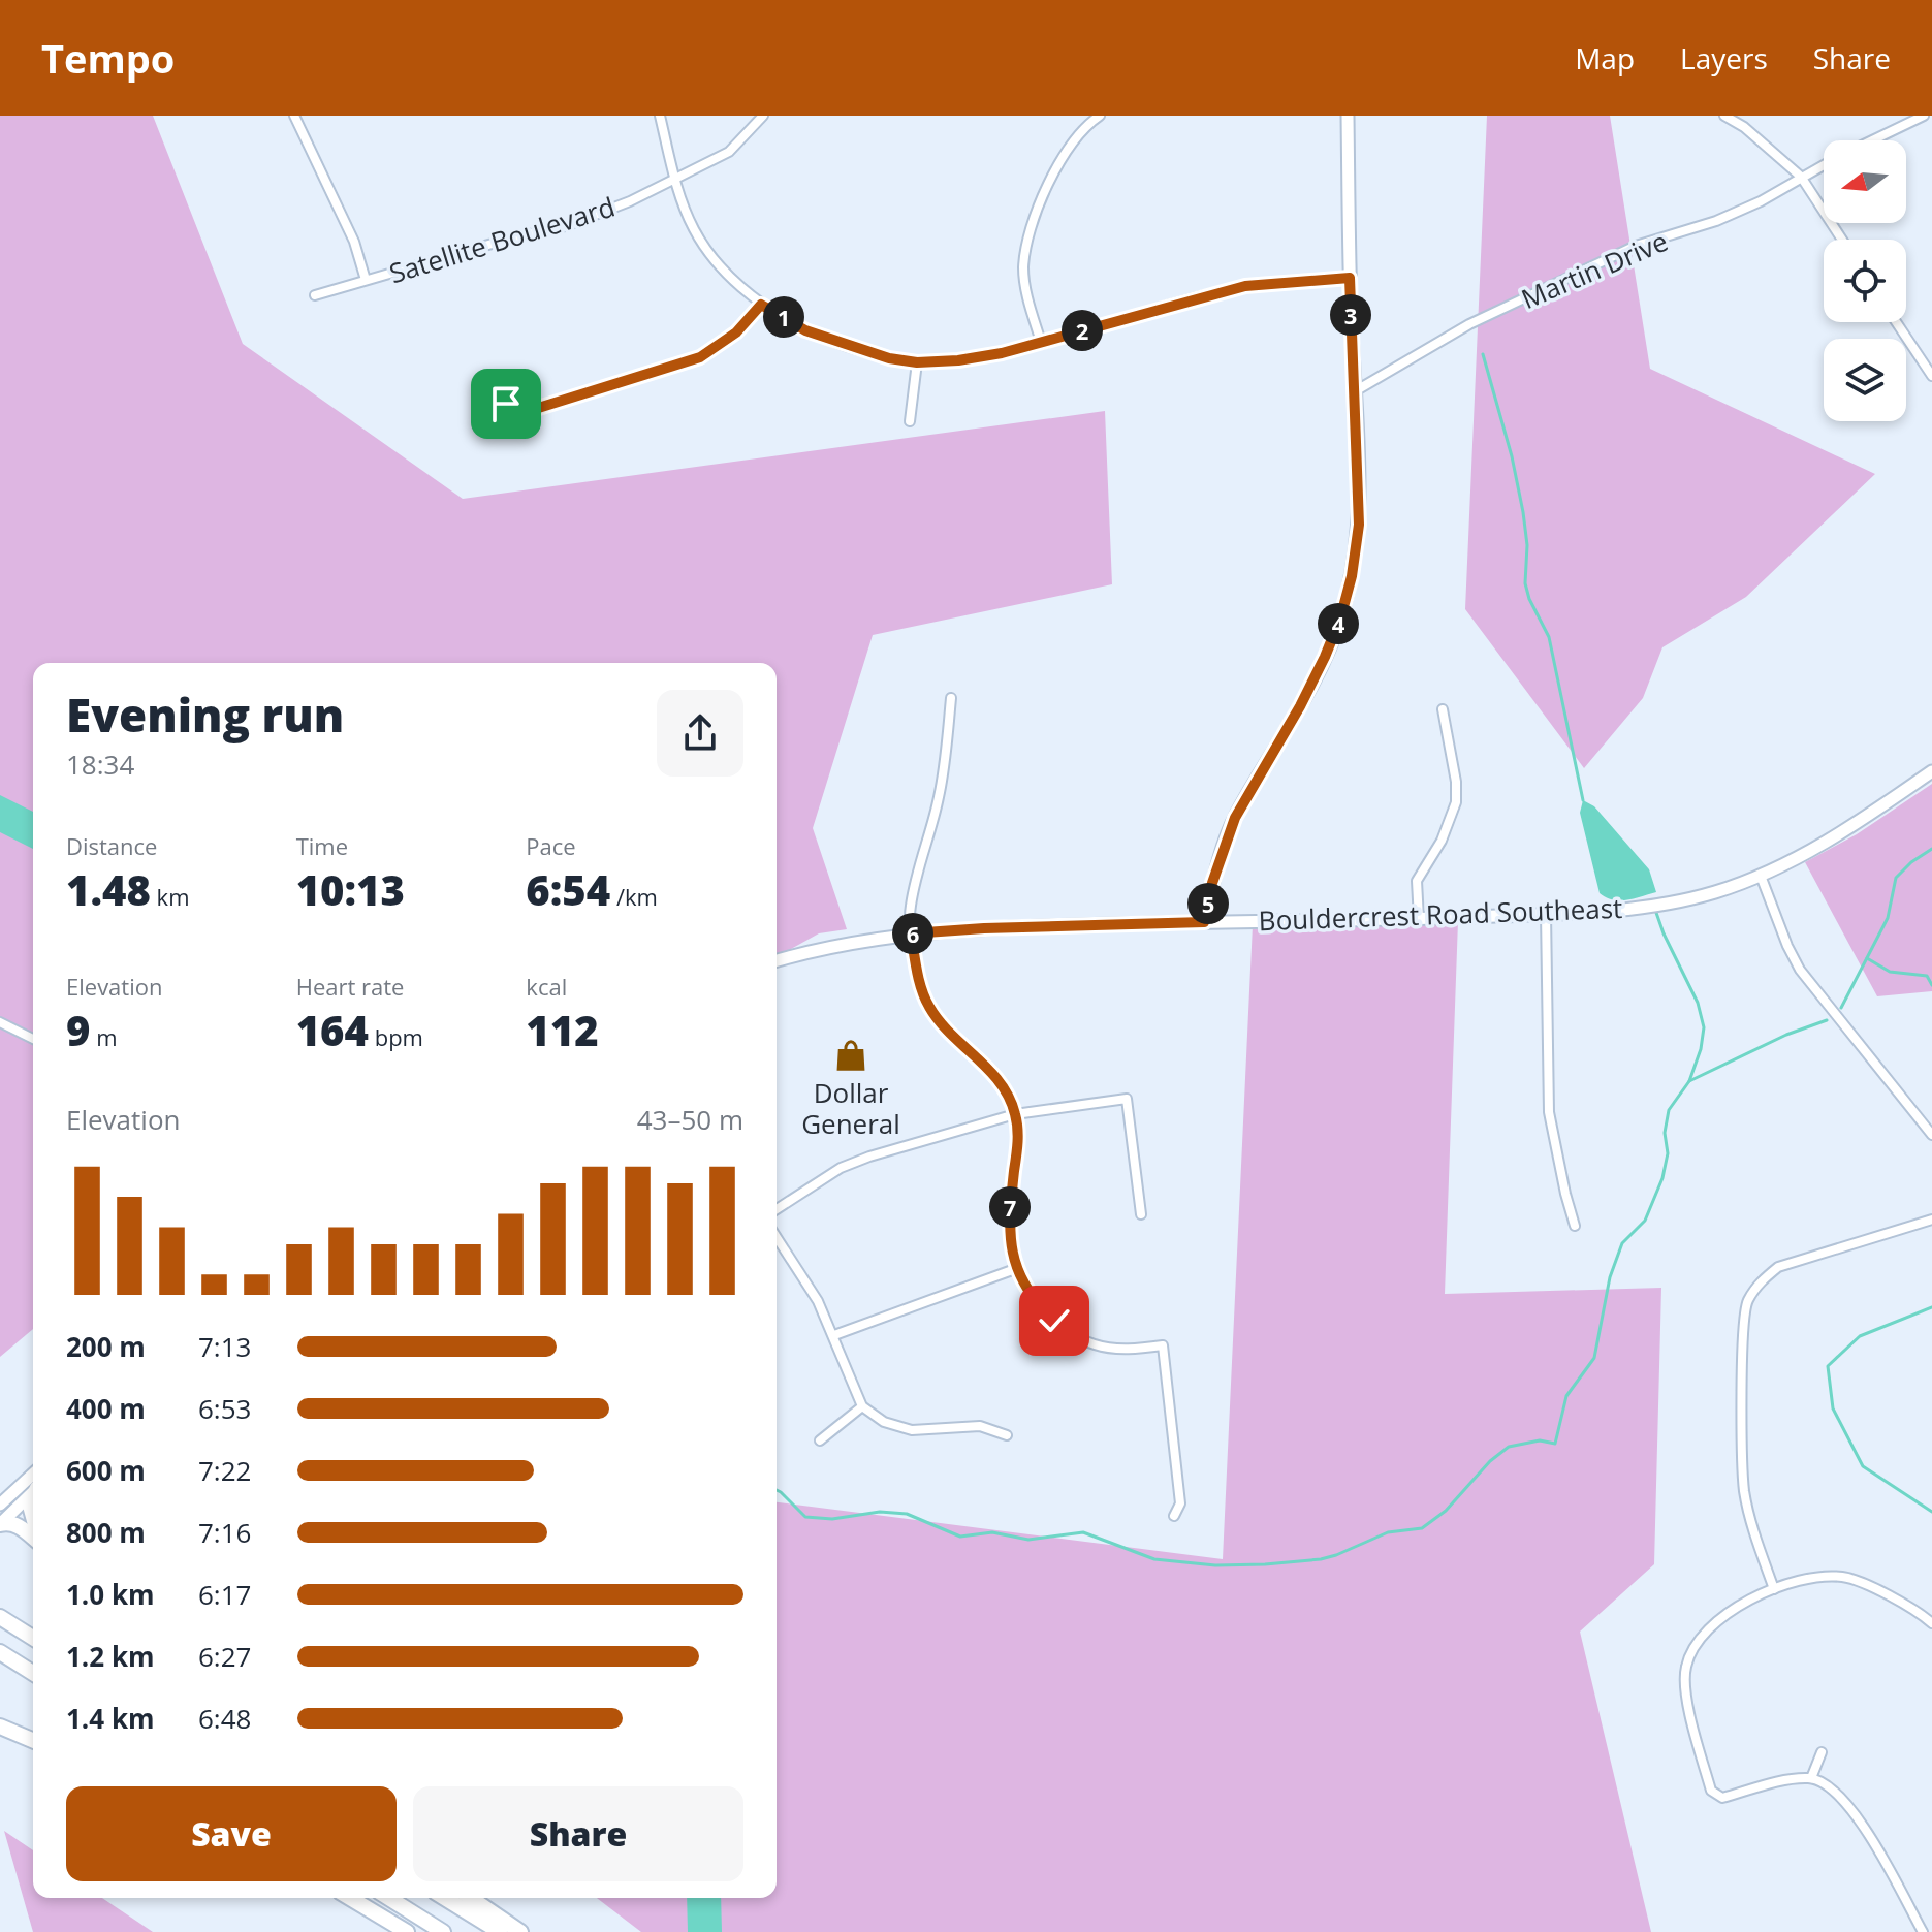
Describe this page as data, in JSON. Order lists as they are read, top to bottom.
{
  "streets": {
    "street": ["Satellite Boulevard", "Martin Drive", "Bouldercrest Road Southeast"]
  },
  "places": {
    "shop": ["Dollar General"]
  },
  "north": "left",
  "page": {
    "header": "Tempo",
    "nav": ["Map", "Layers", "Share"],
    "pins": [
      "3",
      "1",
      "2",
      "4",
      "5",
      "6",
      "7"
    ],
    "heading": ["Evening run", "18:34"],
    "stats": [
      ["Distance", "1.48 km"],
      ["Time", "10:13"],
      ["Pace", "6:54 /km"],
      ["Elevation", "9 m"],
      ["Heart rate", "164 bpm"],
      ["kcal", "112"]
    ],
    "chart": ["Elevation", "43–50 m"],
    "list": [
      {
        "name": "200 m",
        "note": "7:13"
      },
      {
        "name": "400 m",
        "note": "6:53"
      },
      {
        "name": "600 m",
        "note": "7:22"
      },
      {
        "name": "800 m",
        "note": "7:16"
      },
      {
        "name": "1.0 km",
        "note": "6:17"
      },
      {
        "name": "1.2 km",
        "note": "6:27"
      },
      {
        "name": "1.4 km",
        "note": "6:48"
      }
    ],
    "buttons": ["Save", "Share"]
  }
}
